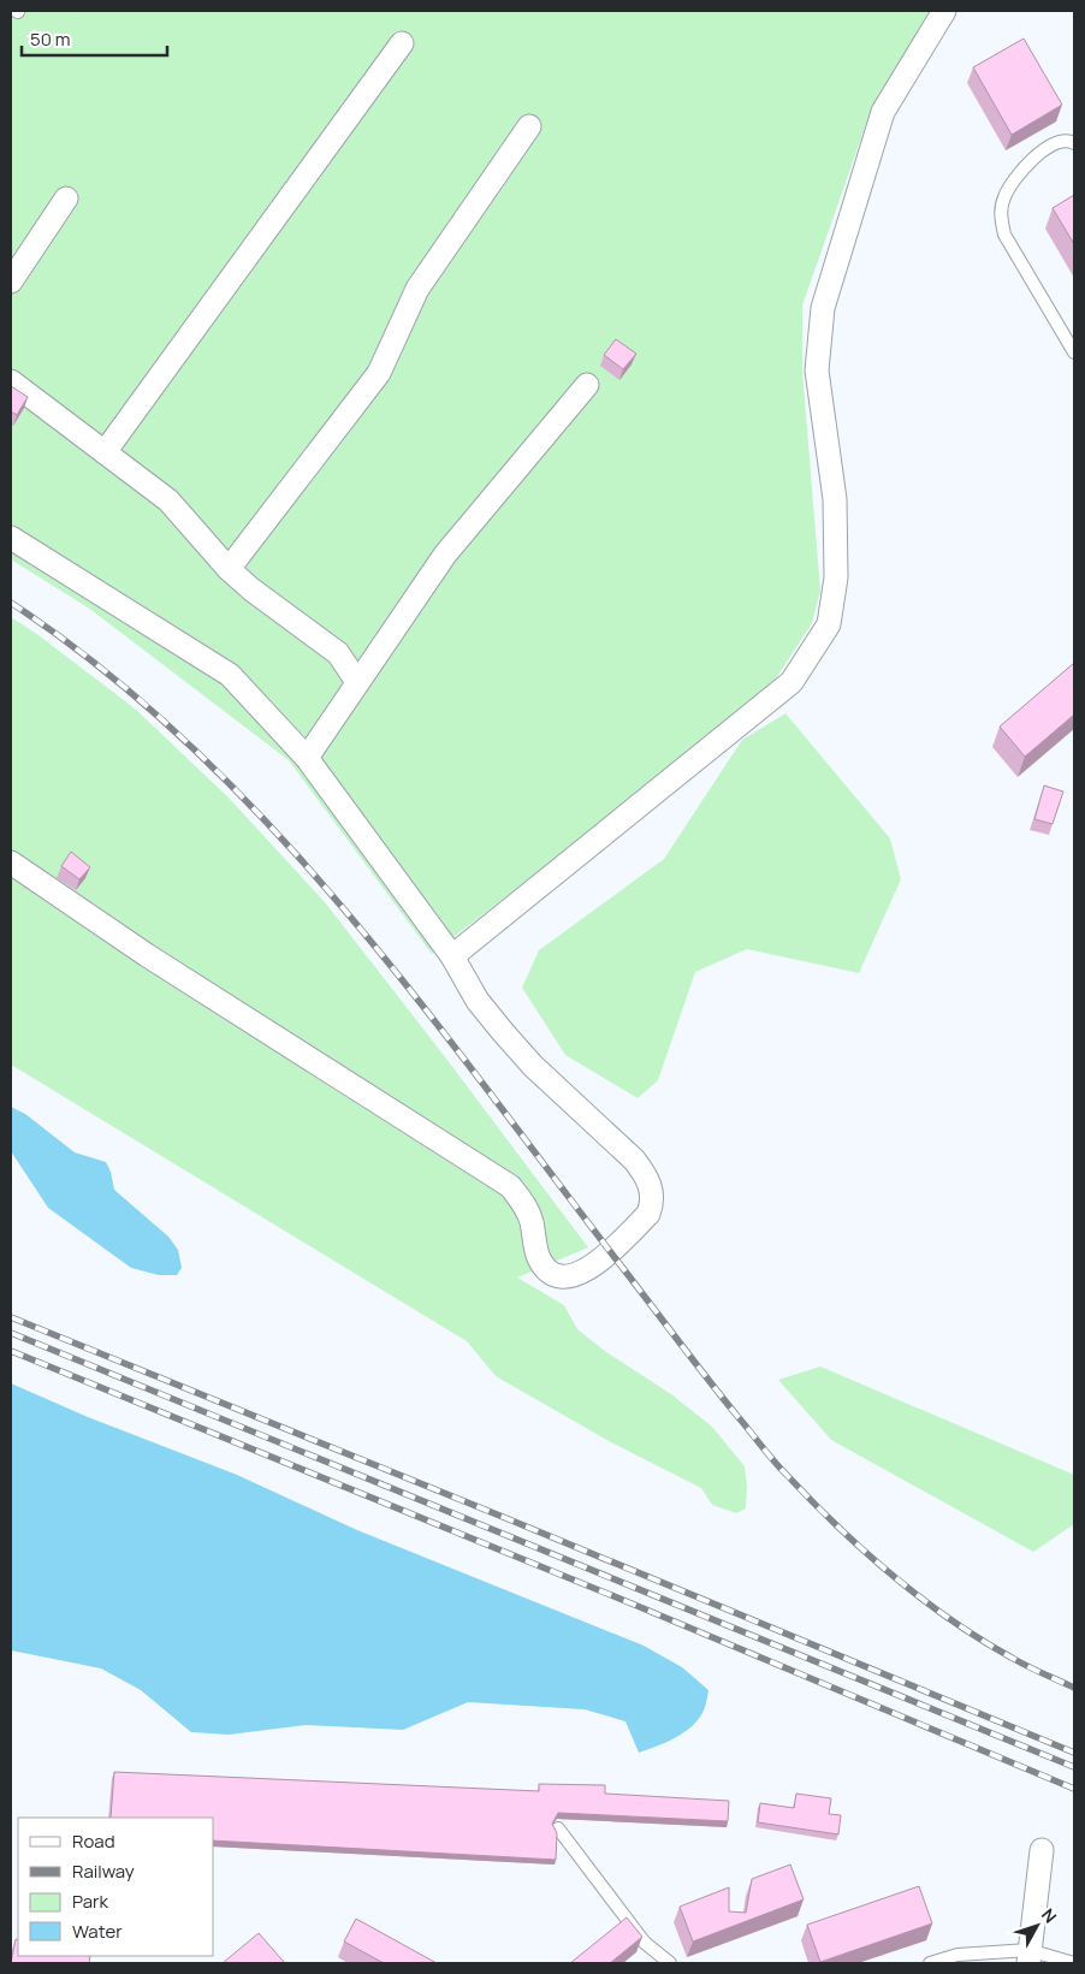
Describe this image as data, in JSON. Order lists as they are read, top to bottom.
{
  "legend": [
    "Road",
    "Railway",
    "Park",
    "Water"
  ],
  "scale_bar": "50 m",
  "north": "top right"
}
